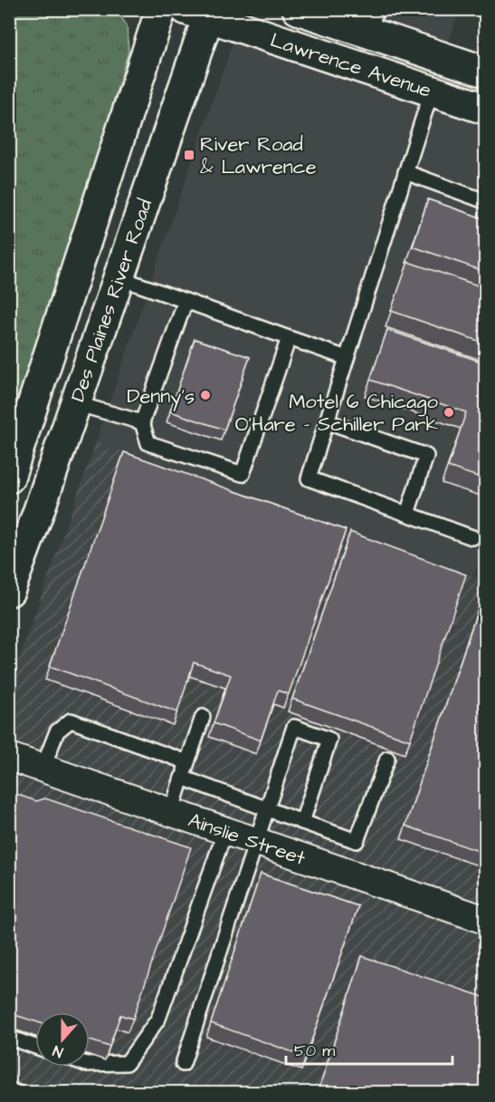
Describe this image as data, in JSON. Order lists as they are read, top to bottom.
{
  "streets": {
    "main road": ["Lawrence Avenue", "Des Plaines River Road"],
    "street": ["Ainslie Street"]
  },
  "crossings": [
    ["Lawrence Avenue", "Des Plaines River Road"]
  ],
  "places": {
    "transit": ["River Road & Lawrence"],
    "other": ["Denny's", "Motel 6 Chicago O'Hare - Schiller Park"]
  },
  "scale_bar": "50 m",
  "north": "bottom"
}
